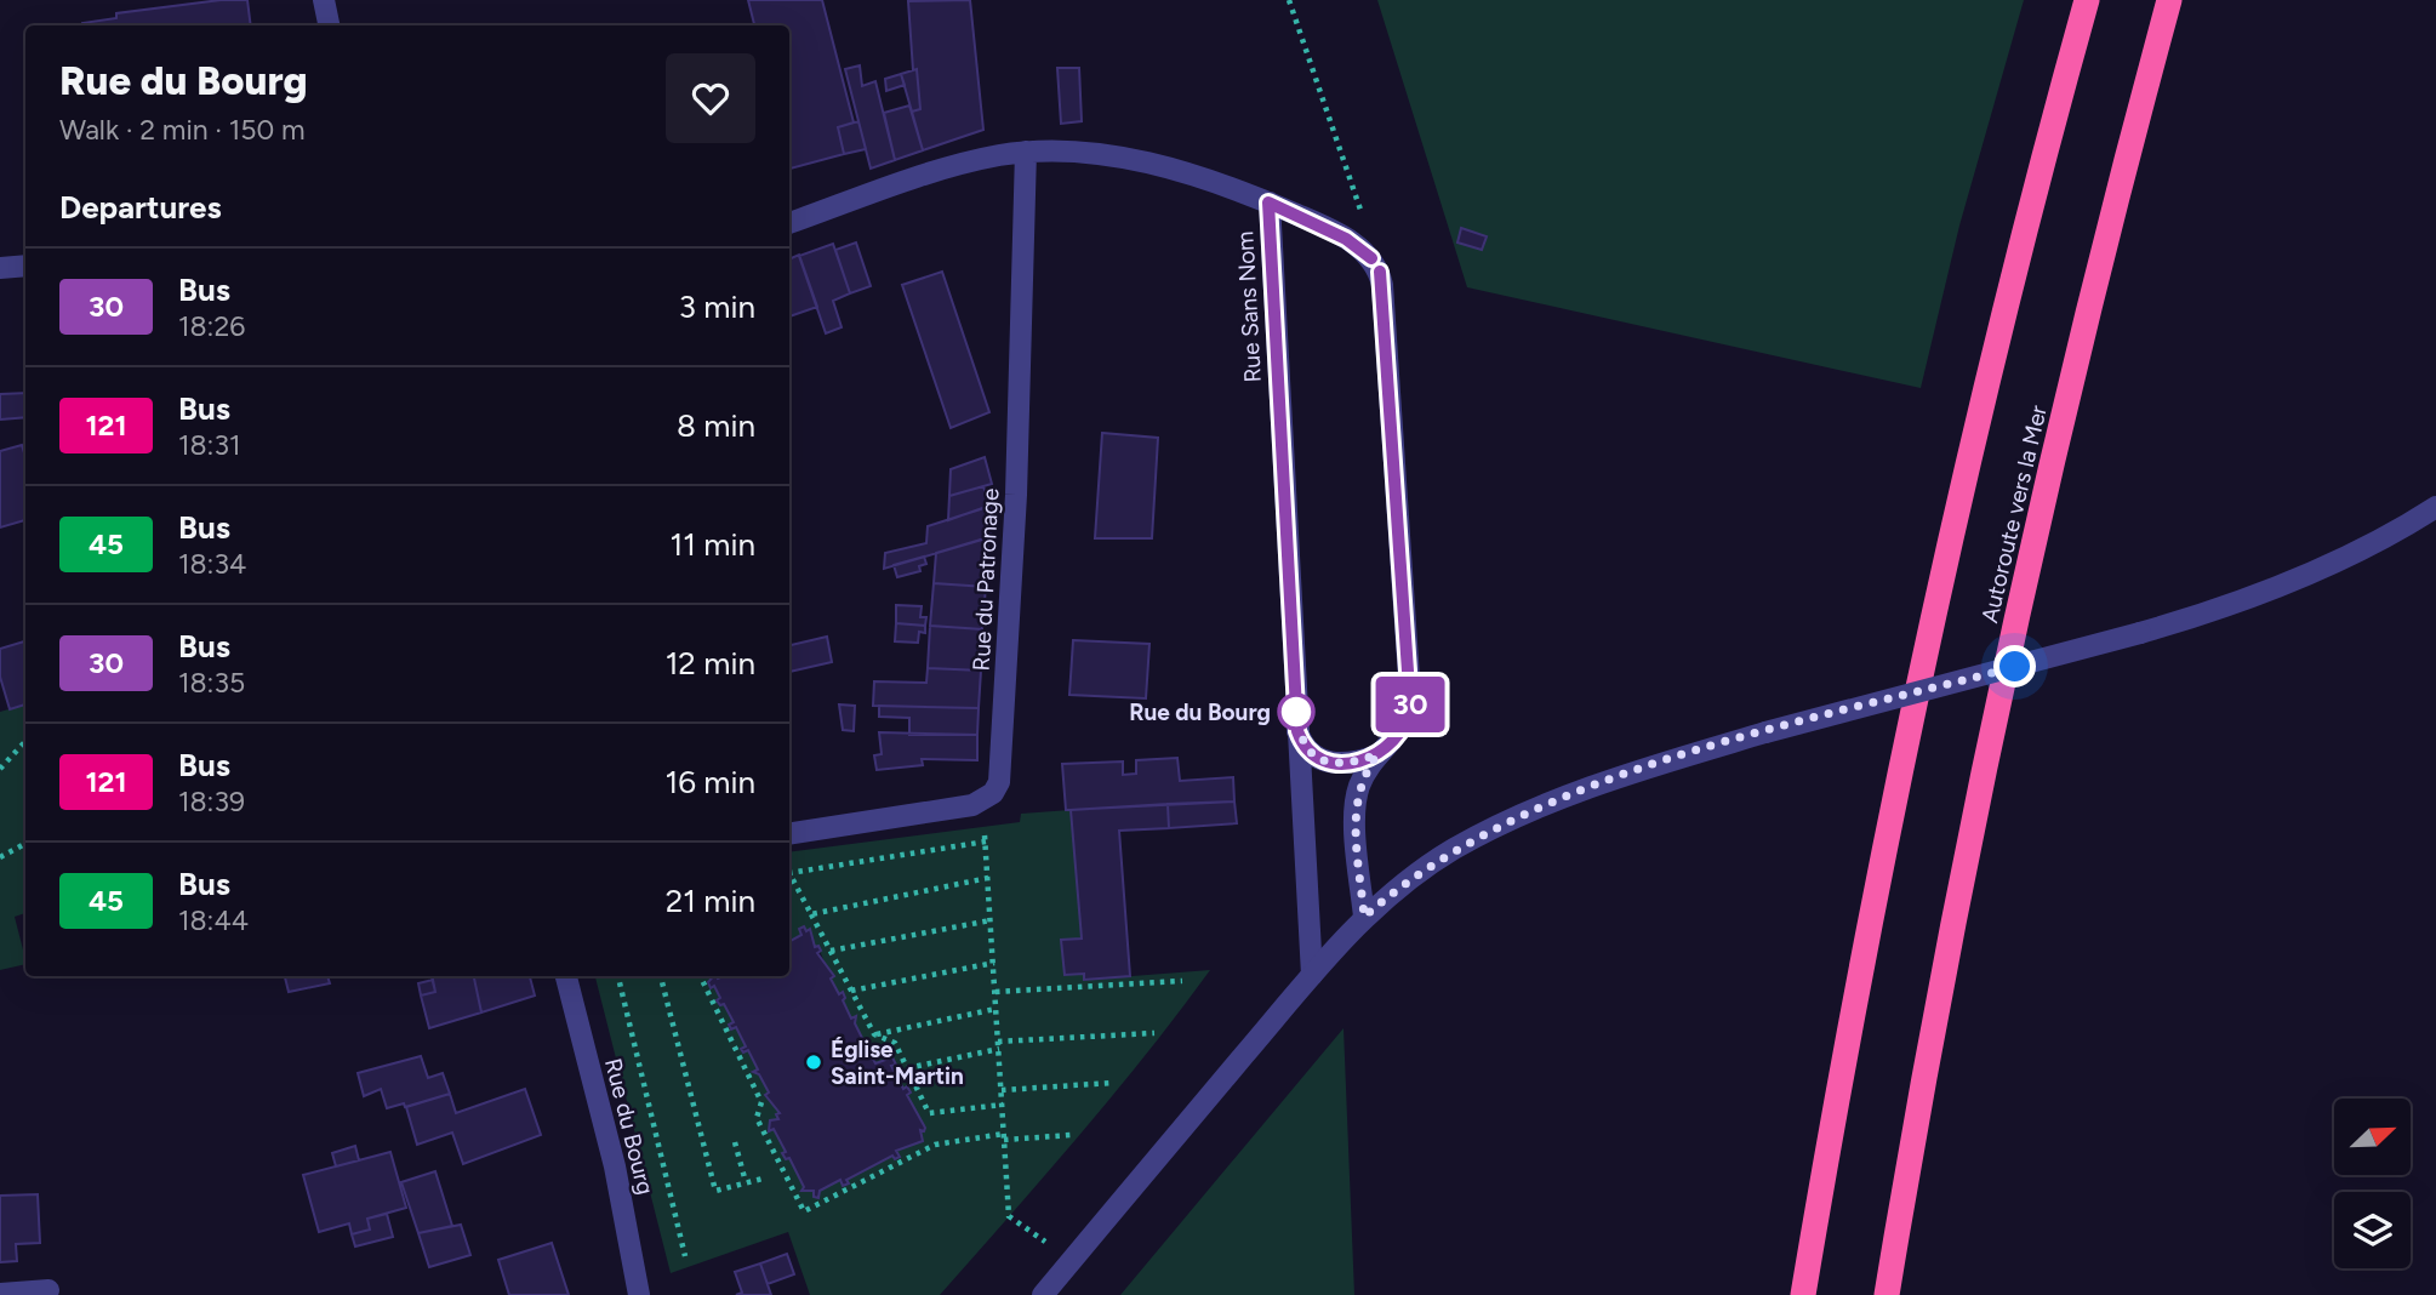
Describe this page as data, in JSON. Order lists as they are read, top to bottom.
{
  "streets": {
    "highway": ["Autoroute vers la Mer"],
    "street": ["Rue Sans Nom", "Rue du Patronage", "Rue du Bourg"]
  },
  "places": ["Rue du Bourg", "Église Saint-Martin"],
  "lines": ["bus line 30"],
  "north": "top right",
  "page": {
    "on_map": "30",
    "heading": [
      ["Rue du Bourg", "Walk · 2 min · 150 m"],
      "Departures"
    ],
    "list": [
      {
        "mark": "30",
        "name": "Bus",
        "note": "18:26",
        "value": "3 min"
      },
      {
        "mark": "121",
        "name": "Bus",
        "note": "18:31",
        "value": "8 min"
      },
      {
        "mark": "45",
        "name": "Bus",
        "note": "18:34",
        "value": "11 min"
      },
      {
        "mark": "30",
        "name": "Bus",
        "note": "18:35",
        "value": "12 min"
      },
      {
        "mark": "121",
        "name": "Bus",
        "note": "18:39",
        "value": "16 min"
      },
      {
        "mark": "45",
        "name": "Bus",
        "note": "18:44",
        "value": "21 min"
      }
    ]
  }
}
